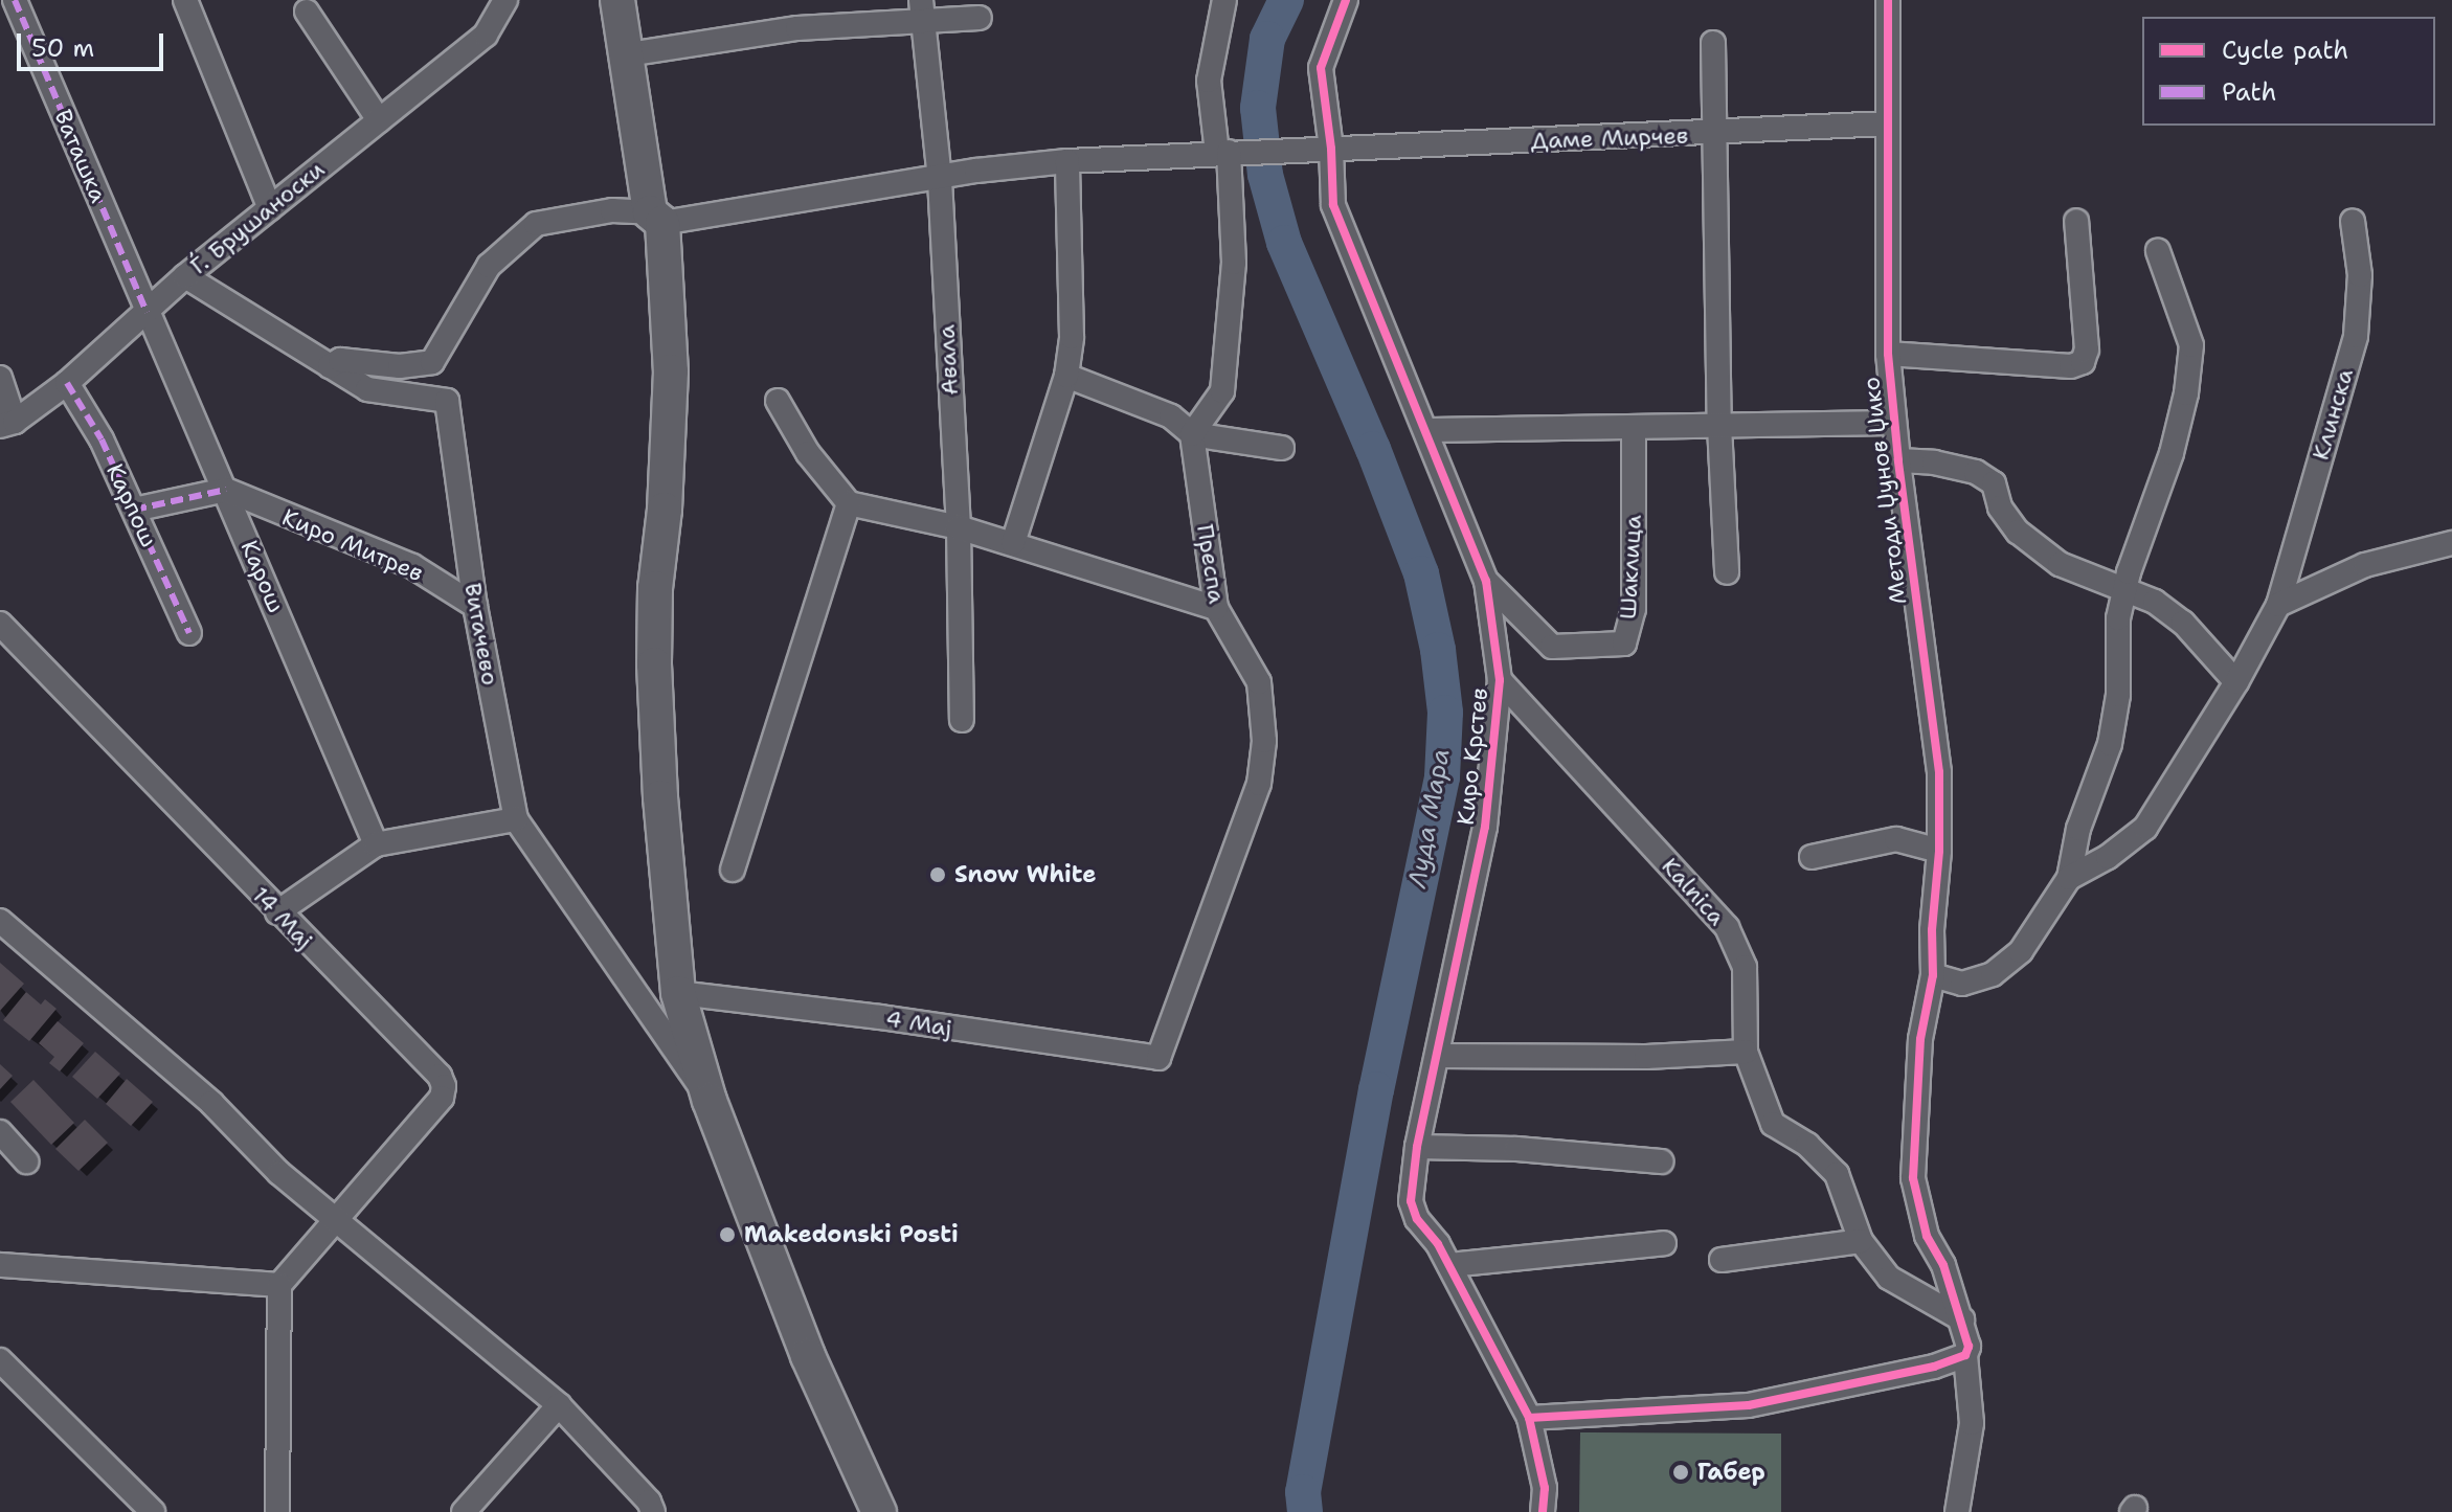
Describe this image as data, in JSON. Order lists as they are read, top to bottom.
{
  "streets": {
    "street": [
      "Даме Мирчев",
      "Ваташка",
      "Ѓ. Брушаноски",
      "Авала",
      "Клинска",
      "Методи Џунов Џико",
      "Карпош",
      "Киро Митрев",
      "Преспа",
      "Шаклица",
      "Карош",
      "Витачево",
      "Киро Крстев",
      "Kalnica",
      "14 Мај",
      "4 Мај"
    ]
  },
  "crossings": [
    ["Даме Мирчев", "Авала"],
    ["Даме Мирчев", "Методи Џунов Џико"],
    ["Даме Мирчев", "Витачево"],
    ["Даме Мирчев", "Киро Крстев"],
    ["Ваташка", "Ѓ. Брушаноски"],
    ["Ваташка", "Карош"],
    ["Ѓ. Брушаноски", "Карпош"],
    ["Ѓ. Брушаноски", "Карош"],
    ["Ѓ. Брушаноски", "Витачево"],
    ["Методи Џунов Џико", "Kalnica"],
    ["Киро Митрев", "Карош"],
    ["Киро Митрев", "Витачево"],
    ["Преспа", "4 Мај"],
    ["Шаклица", "Киро Крстев"],
    ["Киро Крстев", "Kalnica"]
  ],
  "water": ["Луда Мара"],
  "places": ["Snow White", "Makedonski Posti", "Габер"],
  "legend": ["Cycle path", "Path"],
  "scale_bar": "50 m"
}
